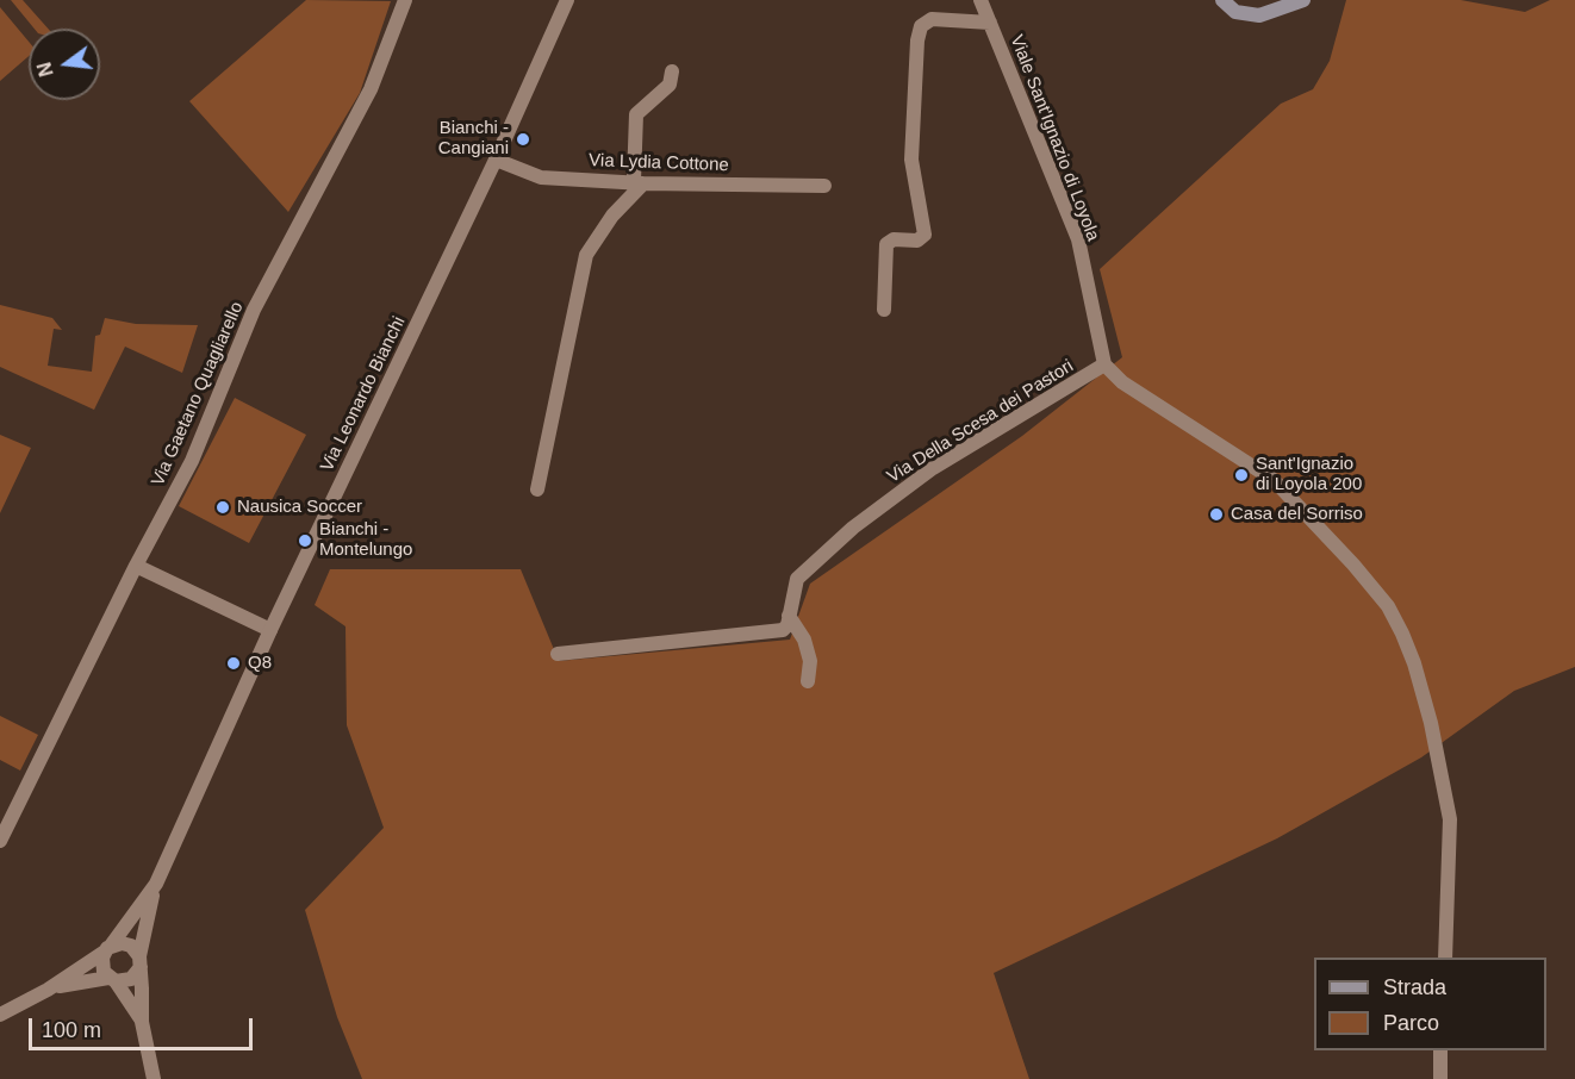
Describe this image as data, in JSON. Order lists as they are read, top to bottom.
{
  "streets": {
    "street": [
      "Viale Sant'Ignazio di Loyola",
      "Via Lydia Cottone",
      "Via Gaetano Quagliarello",
      "Via Leonardo Bianchi",
      "Via Della Scesa dei Pastori"
    ]
  },
  "crossings": [
    ["Viale Sant'Ignazio di Loyola", "Via Della Scesa dei Pastori"],
    ["Via Lydia Cottone", "Via Leonardo Bianchi"]
  ],
  "places": [
    "Bianchi - Cangiani",
    "Sant'Ignazio di Loyola 200",
    "Nausica Soccer",
    "Casa del Sorriso",
    "Bianchi - Montelungo",
    "Q8"
  ],
  "legend": ["Strada", "Parco"],
  "scale_bar": "100 m",
  "north": "left"
}
